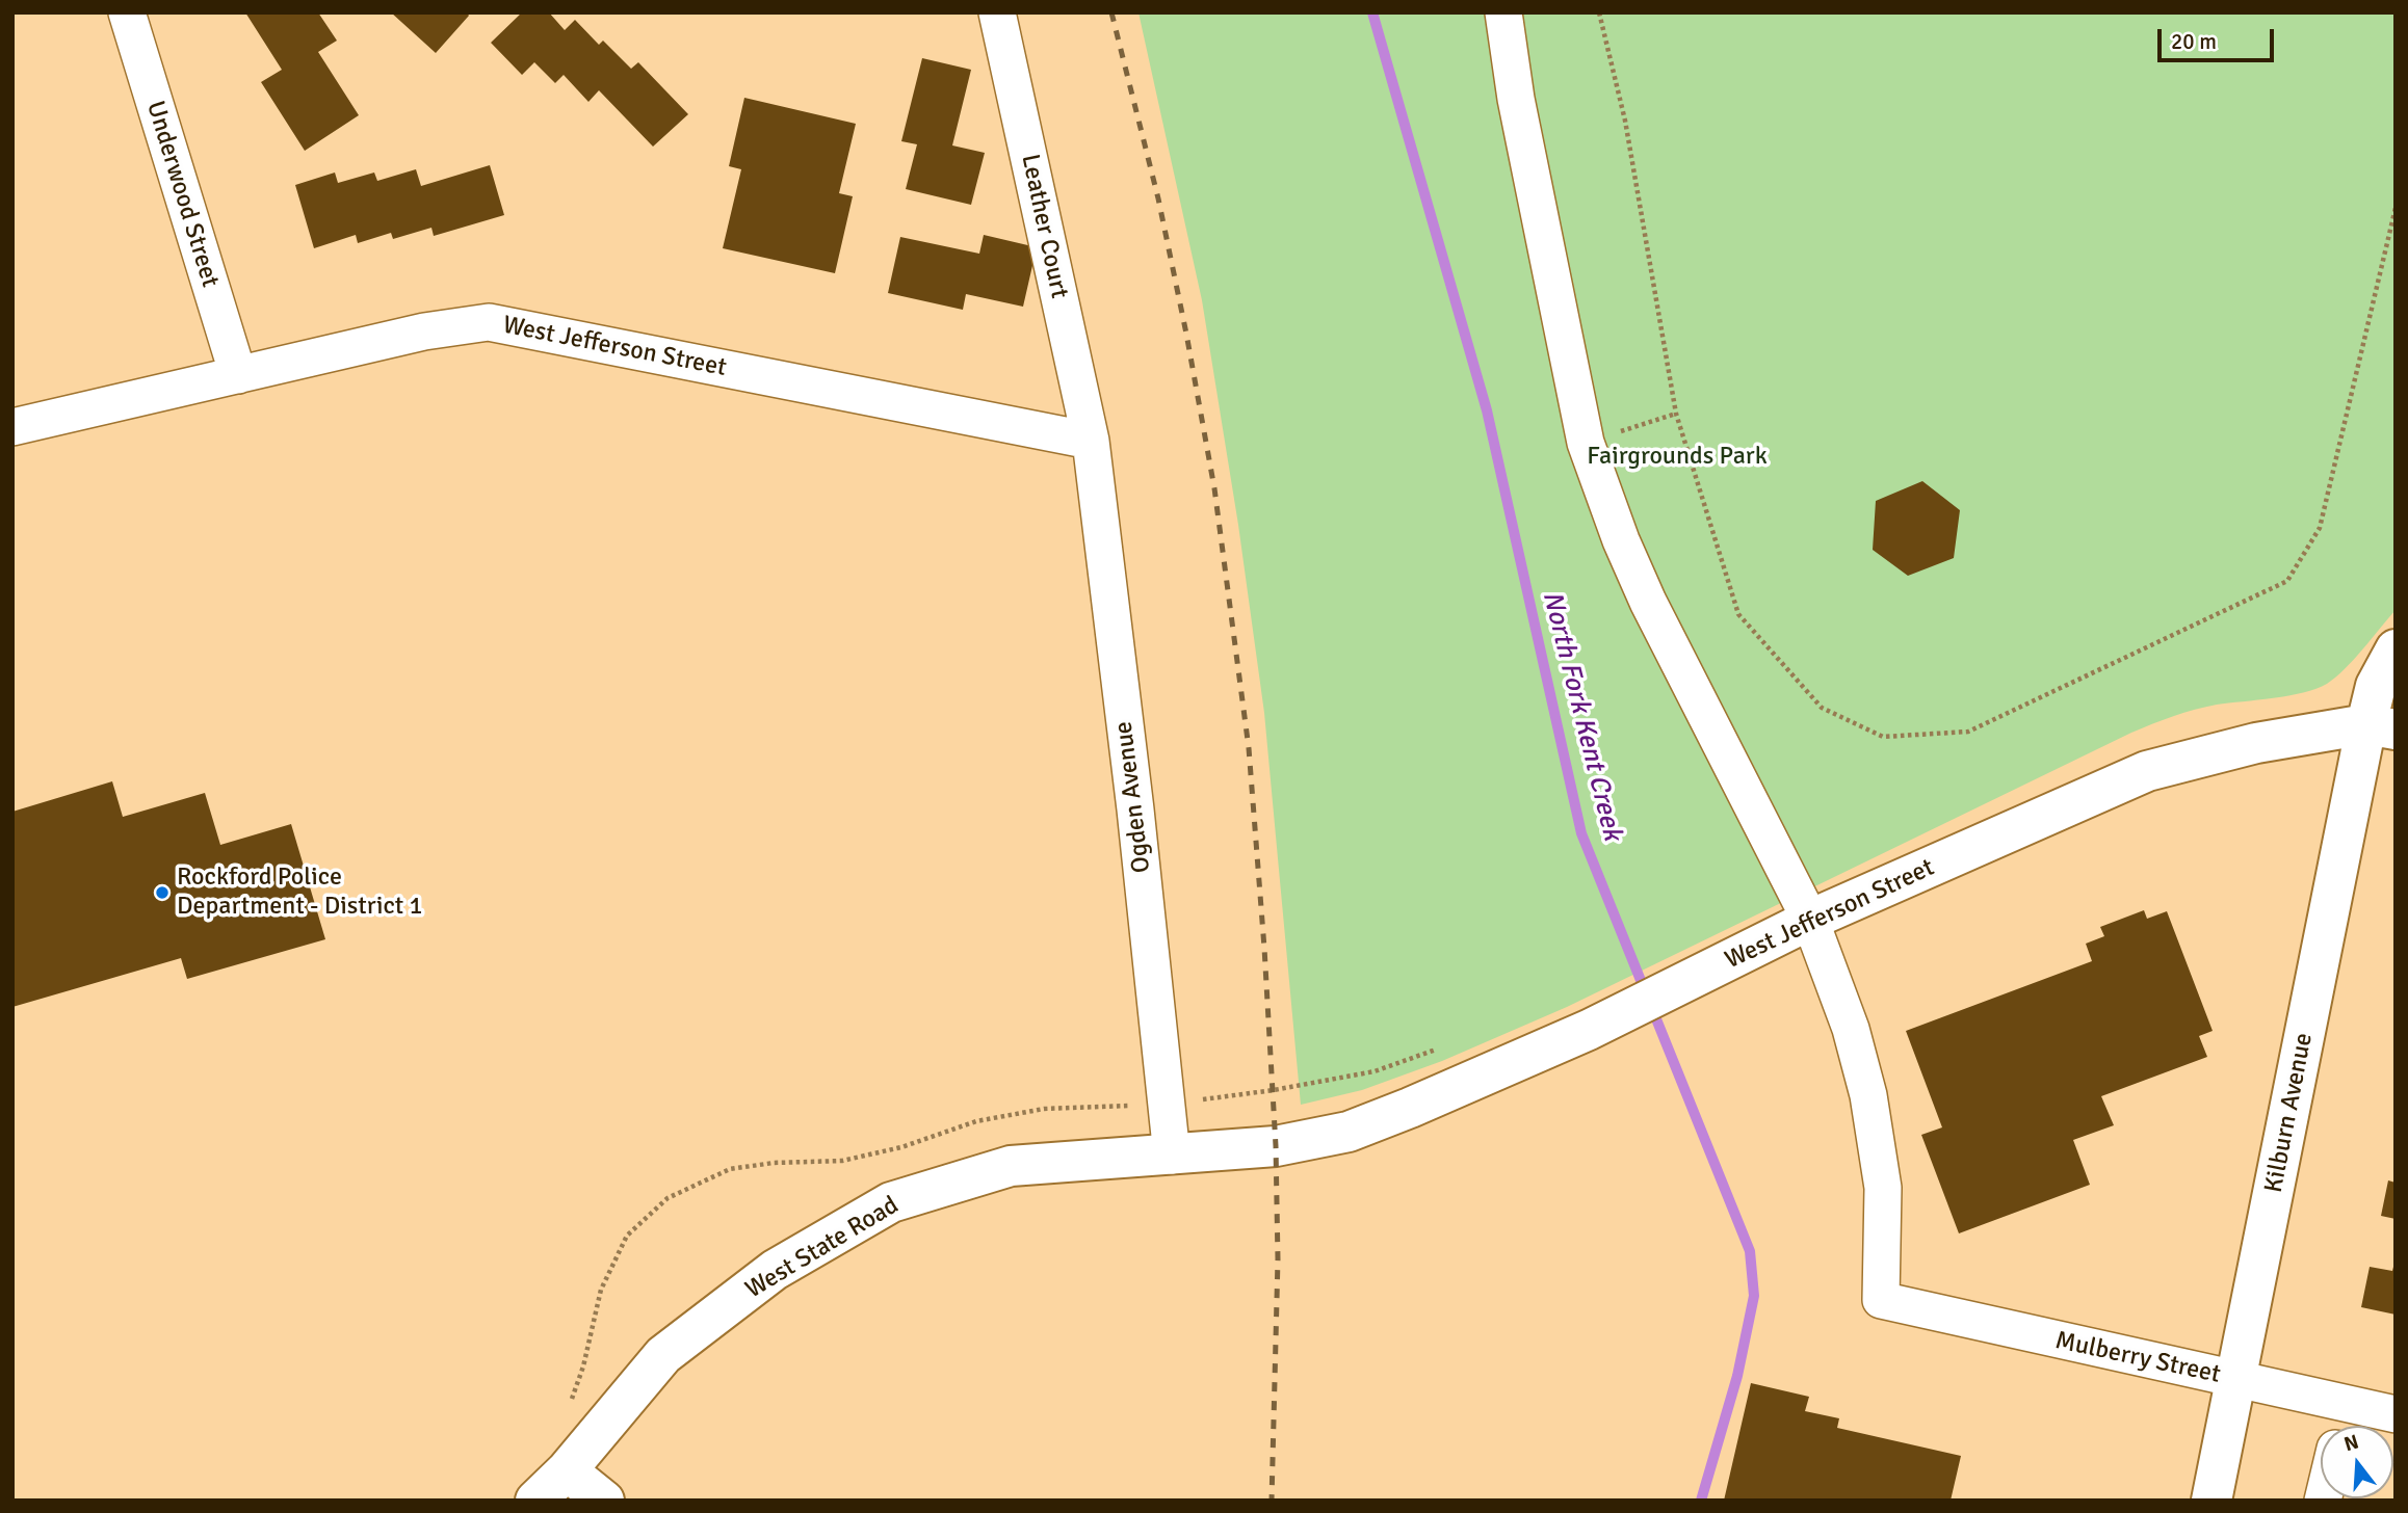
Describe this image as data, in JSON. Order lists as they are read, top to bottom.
{
  "streets": {
    "main road": ["West Jefferson Street", "Kilburn Avenue", "West State Road"],
    "street": [
      "Underwood Street",
      "Leather Court",
      "Ogden Avenue",
      "Mulberry Street"
    ]
  },
  "crossings": [
    ["Underwood Street", "West Jefferson Street"],
    ["Leather Court", "West Jefferson Street"],
    ["Leather Court", "Ogden Avenue"],
    ["West Jefferson Street", "Ogden Avenue"],
    ["West Jefferson Street", "Kilburn Avenue"],
    ["West Jefferson Street", "West State Road"],
    ["West Jefferson Street", "Mulberry Street"],
    ["Ogden Avenue", "West State Road"],
    ["Kilburn Avenue", "Mulberry Street"]
  ],
  "water": ["North Fork Kent Creek"],
  "parks": ["Fairgrounds Park"],
  "places": ["Rockford Police Department - District 1"],
  "scale_bar": "20 m",
  "north": "top"
}
